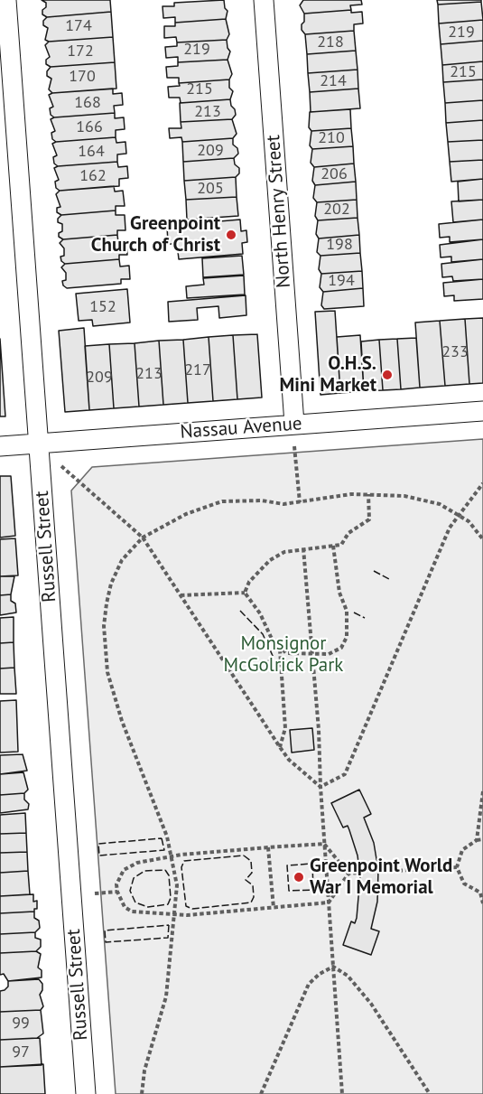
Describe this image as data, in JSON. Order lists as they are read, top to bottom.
{
  "streets": {
    "street": ["North Henry Street", "Nassau Avenue", "Russell Street"]
  },
  "crossings": [
    ["North Henry Street", "Nassau Avenue"],
    ["Nassau Avenue", "Russell Street"]
  ],
  "parks": ["Monsignor McGolrick Park"],
  "places": ["Greenpoint Church of Christ", "O.H.S. Mini Market", "Greenpoint World War I Memorial"],
  "house_numbers": [
    "174",
    "219",
    "218",
    "219",
    "172",
    "215",
    "170",
    "214",
    "215",
    "168",
    "213",
    "166",
    "210",
    "209",
    "164",
    "206",
    "162",
    "205",
    "202",
    "198",
    "194",
    "152",
    "233",
    "217",
    "213",
    "209",
    "99",
    "97"
  ]
}
